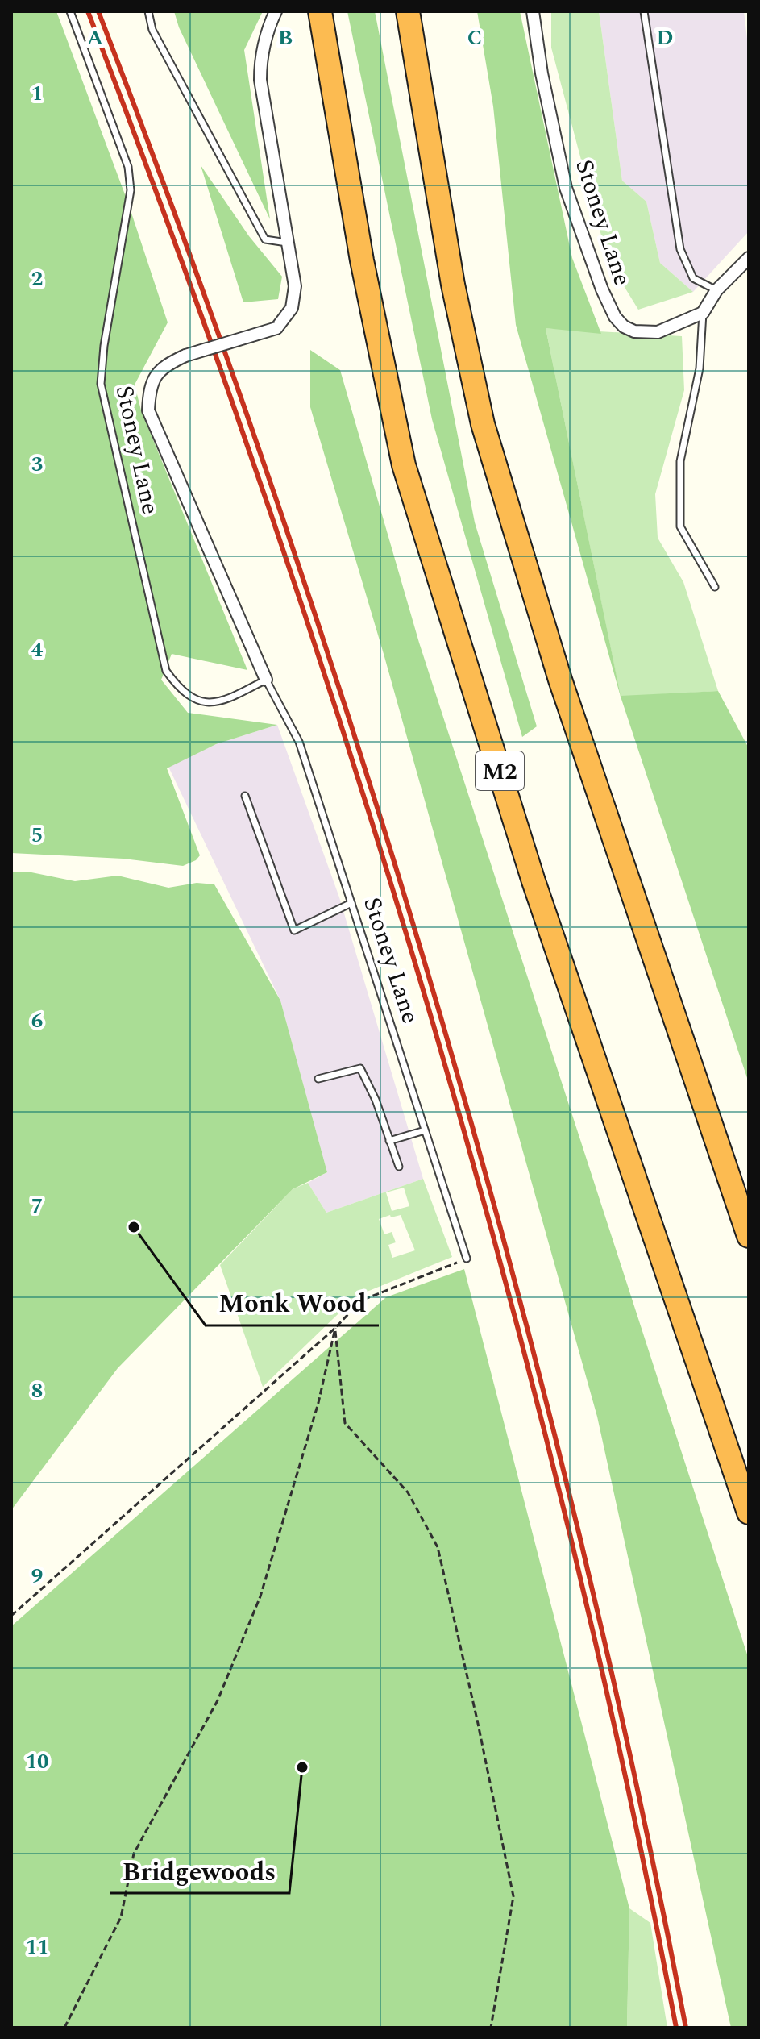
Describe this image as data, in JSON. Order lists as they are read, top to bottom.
{
  "streets": {
    "highway": ["M2"],
    "street": ["Stoney Lane"]
  },
  "places": ["Monk Wood", "Bridgewoods"],
  "grid": {
    "columns": [
      "A",
      "B",
      "C",
      "D"
    ],
    "rows": [
      "1",
      "2",
      "3",
      "4",
      "5",
      "6",
      "7",
      "8",
      "9",
      "10",
      "11"
    ]
  }
}
